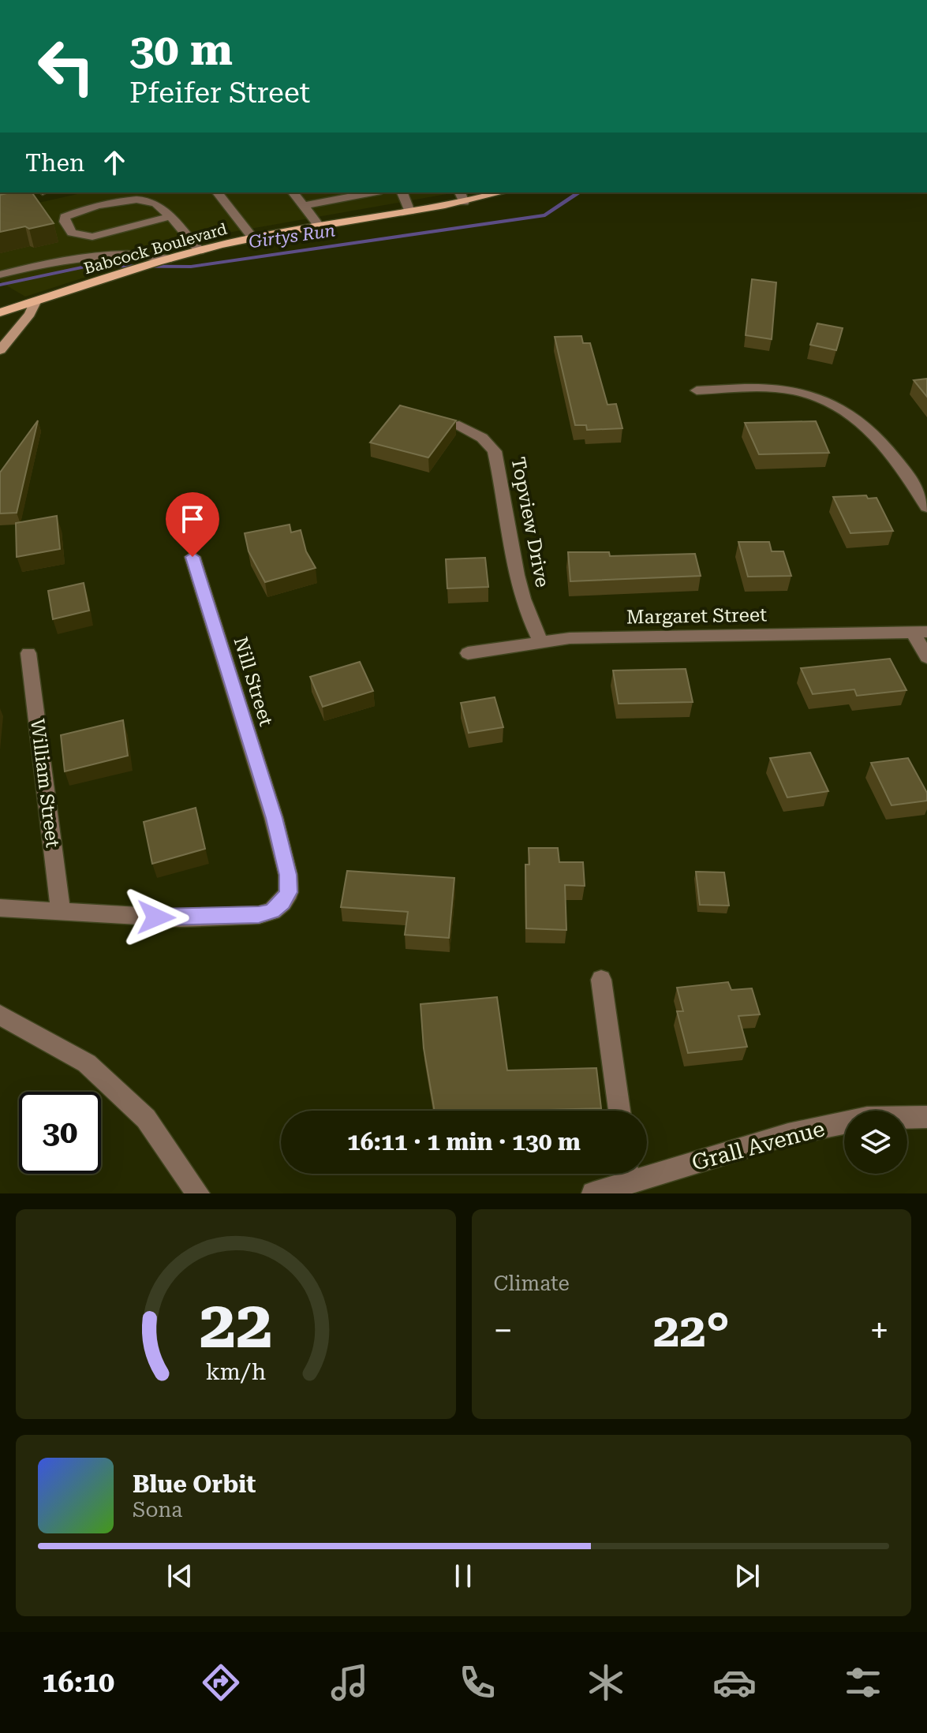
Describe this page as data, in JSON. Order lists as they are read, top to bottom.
{
  "streets": {
    "main road": ["Babcock Boulevard"],
    "street": [
      "Topview Drive",
      "Margaret Street",
      "Nill Street",
      "William Street",
      "Grall Avenue"
    ]
  },
  "crossings": [
    ["Topview Drive", "Margaret Street"],
    ["Nill Street", "William Street"]
  ],
  "water": ["Girtys Run"],
  "page": {
    "turn": ["30 m", "Pfeifer Street"],
    "then": "Then",
    "limit": "30",
    "trip": "16:11 · 1 min · 130 m",
    "tile": "Climate",
    "heat": ["−", "22°", "+"],
    "song": ["Blue Orbit", "Sona"],
    "tabs": "16:10",
    "gauge": ["22", "km/h"]
  }
}
